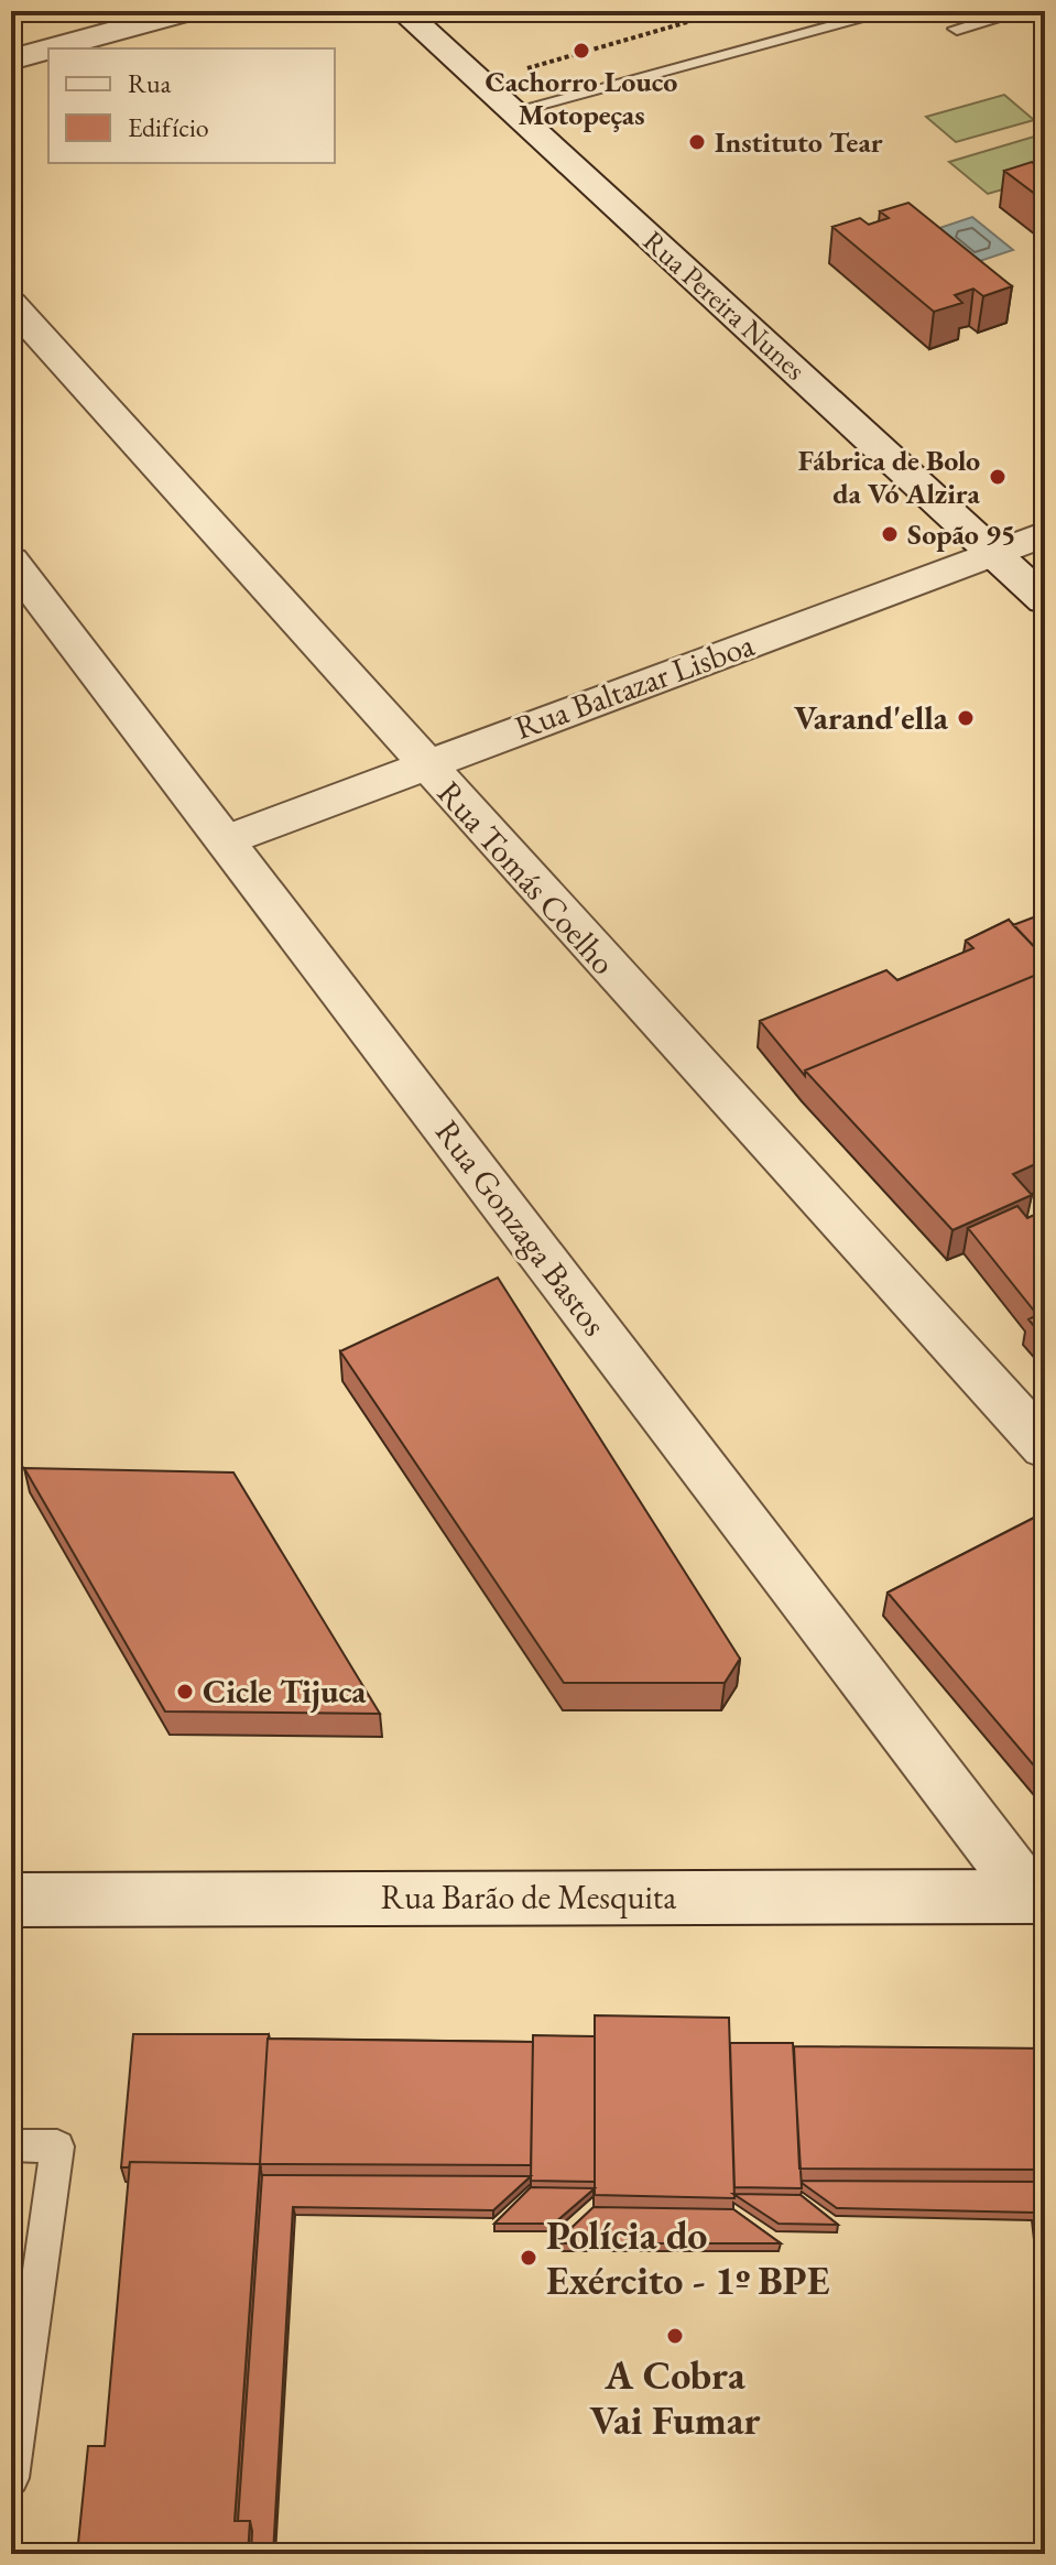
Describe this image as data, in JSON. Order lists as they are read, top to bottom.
{
  "streets": {
    "street": [
      "Rua Pereira Nunes",
      "Rua Baltazar Lisboa",
      "Rua Tomás Coelho",
      "Rua Gonzaga Bastos",
      "Rua Barão de Mesquita"
    ]
  },
  "crossings": [
    ["Rua Pereira Nunes", "Rua Baltazar Lisboa"],
    ["Rua Baltazar Lisboa", "Rua Tomás Coelho"],
    ["Rua Baltazar Lisboa", "Rua Gonzaga Bastos"],
    ["Rua Gonzaga Bastos", "Rua Barão de Mesquita"]
  ],
  "places": [
    "Cachorro Louco Motopeças",
    "Instituto Tear",
    "Fábrica de Bolo da Vó Alzira",
    "Sopão 95",
    "Varand'ella",
    "Cicle Tijuca",
    "Polícia do Exército - 1º BPE",
    "A Cobra Vai Fumar"
  ],
  "legend": ["Rua", "Edifício"]
}
